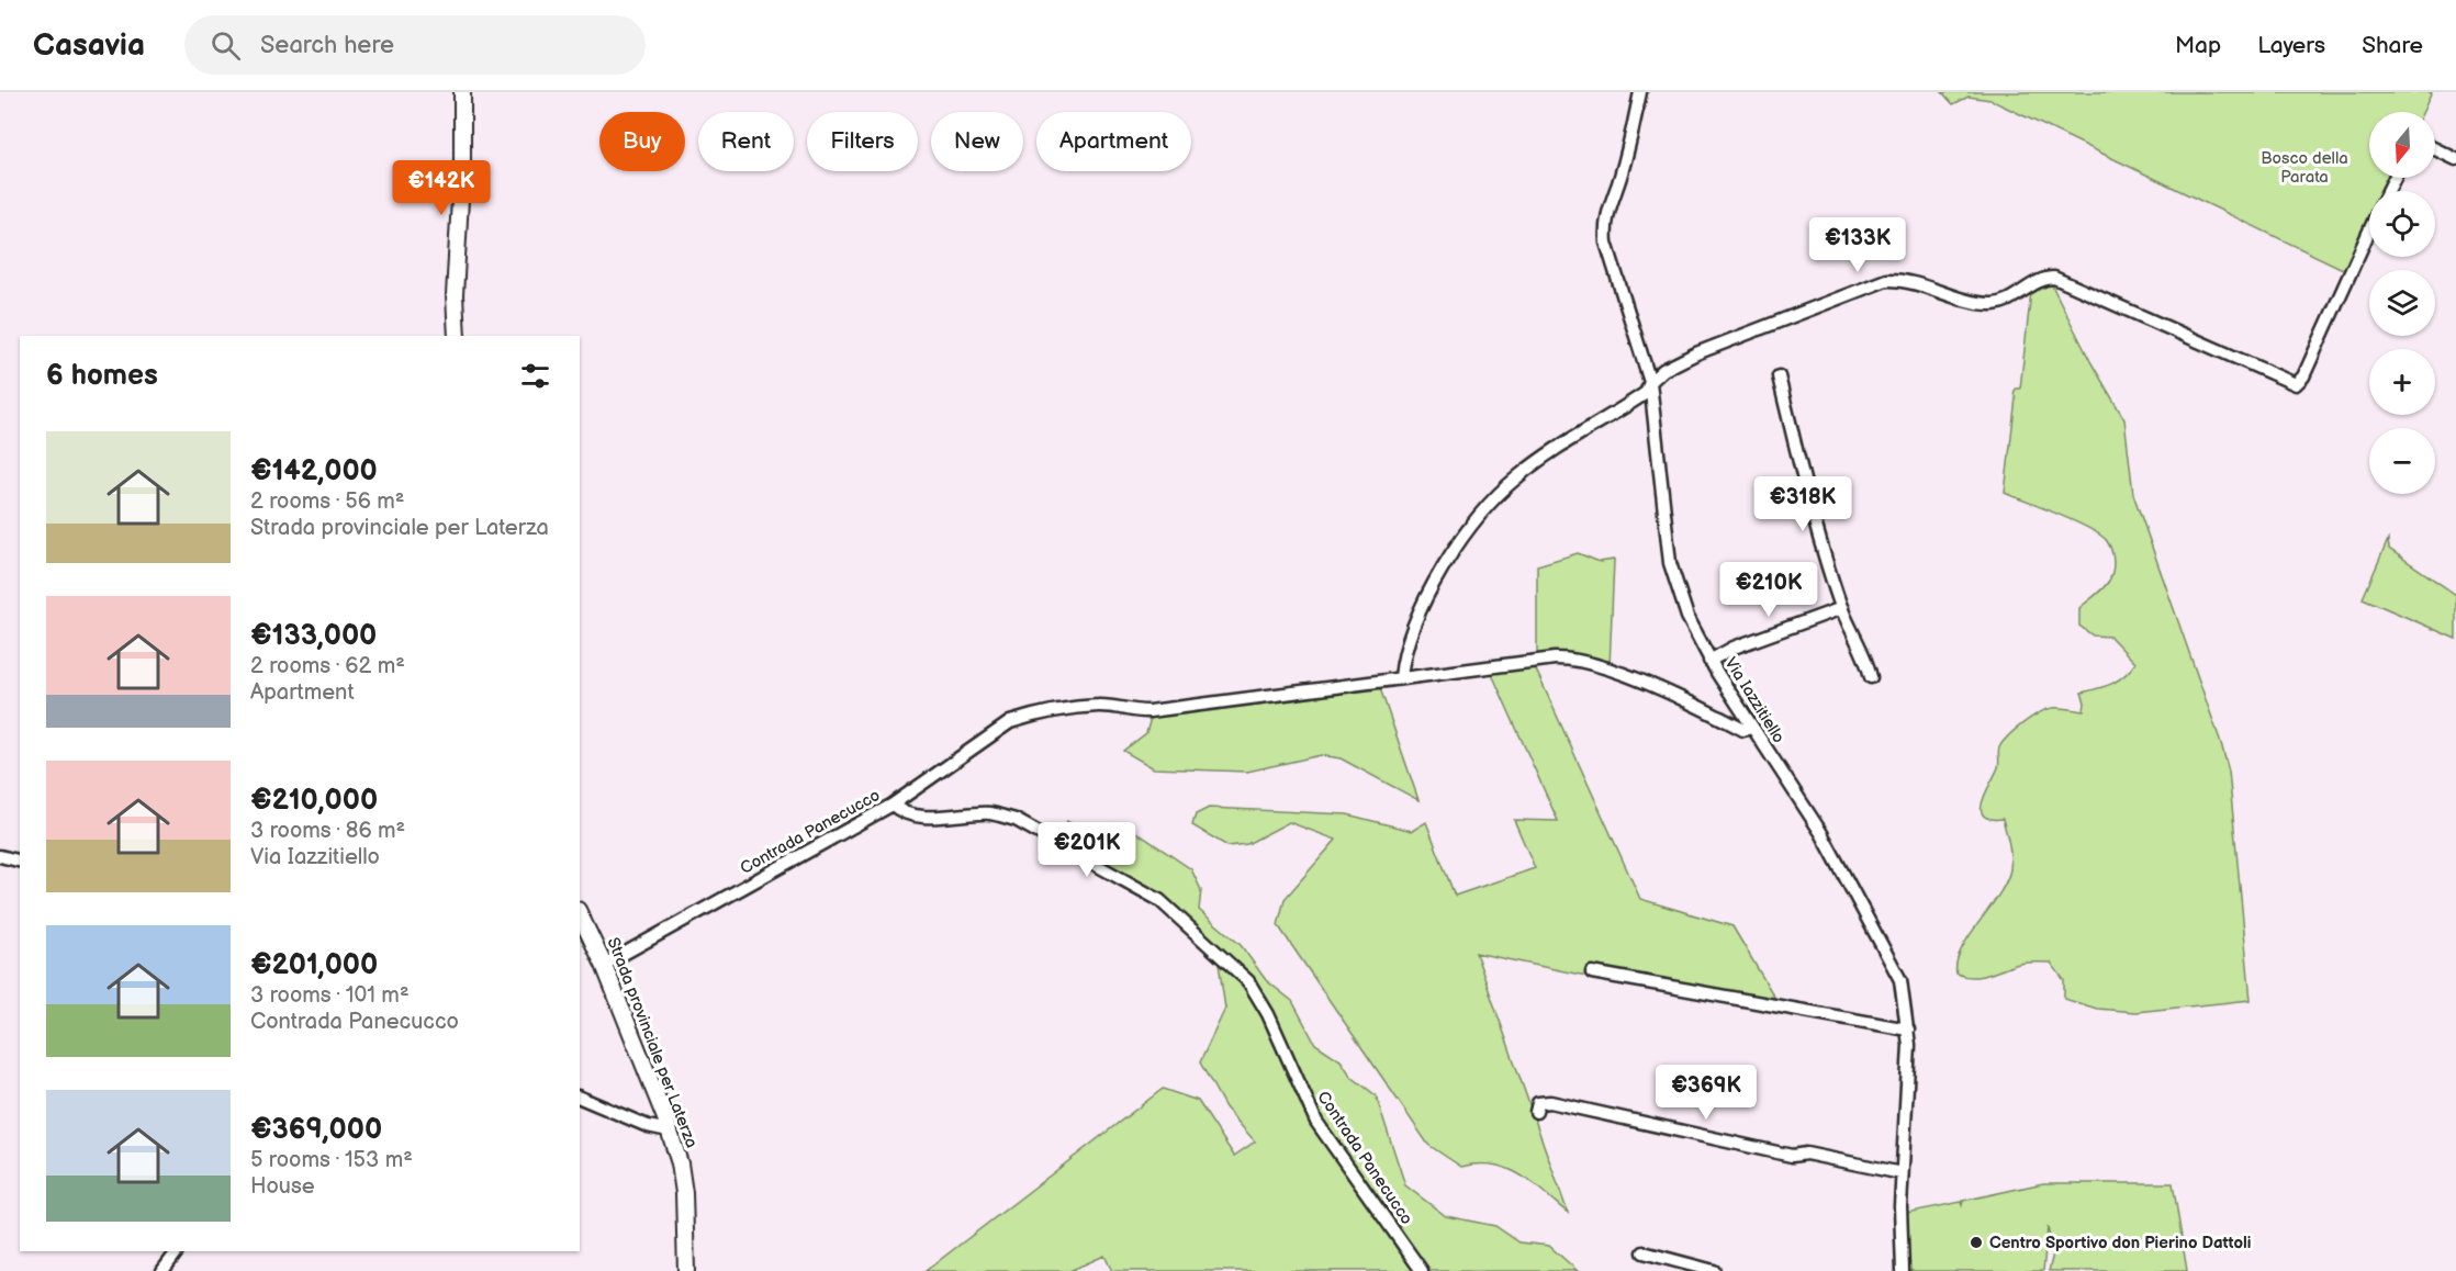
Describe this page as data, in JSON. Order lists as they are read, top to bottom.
{
  "streets": {
    "main road": ["Strada provinciale per Laterza"],
    "street": ["Via Iazzitiello", "Contrada Panecucco"]
  },
  "crossings": [
    ["Contrada Panecucco", "Strada provinciale per Laterza"]
  ],
  "parks": ["Bosco della Parata"],
  "places": ["Centro Sportivo don Pierino Dattoli"],
  "north": "bottom",
  "page": {
    "header": "Casavia",
    "search": "Search here",
    "nav": ["Map", "Layers", "Share"],
    "map_buttons": ["+", "−"],
    "chip": [
      "Buy",
      "Rent",
      "Filters",
      "New",
      "Apartment"
    ],
    "price": [
      "€142K",
      "€133K",
      "€318K",
      "€210K",
      "€201K",
      "€369K"
    ],
    "heading": "6 homes",
    "list": [
      {
        "name": "€142,000",
        "note": "2 rooms · 56 m² · Strada provinciale per Laterza"
      },
      {
        "name": "€133,000",
        "note": "2 rooms · 62 m² · Apartment"
      },
      {
        "name": "€210,000",
        "note": "3 rooms · 86 m² · Via Iazzitiello"
      },
      {
        "name": "€201,000",
        "note": "3 rooms · 101 m² · Contrada Panecucco"
      },
      {
        "name": "€369,000",
        "note": "5 rooms · 153 m² · House"
      }
    ]
  }
}
